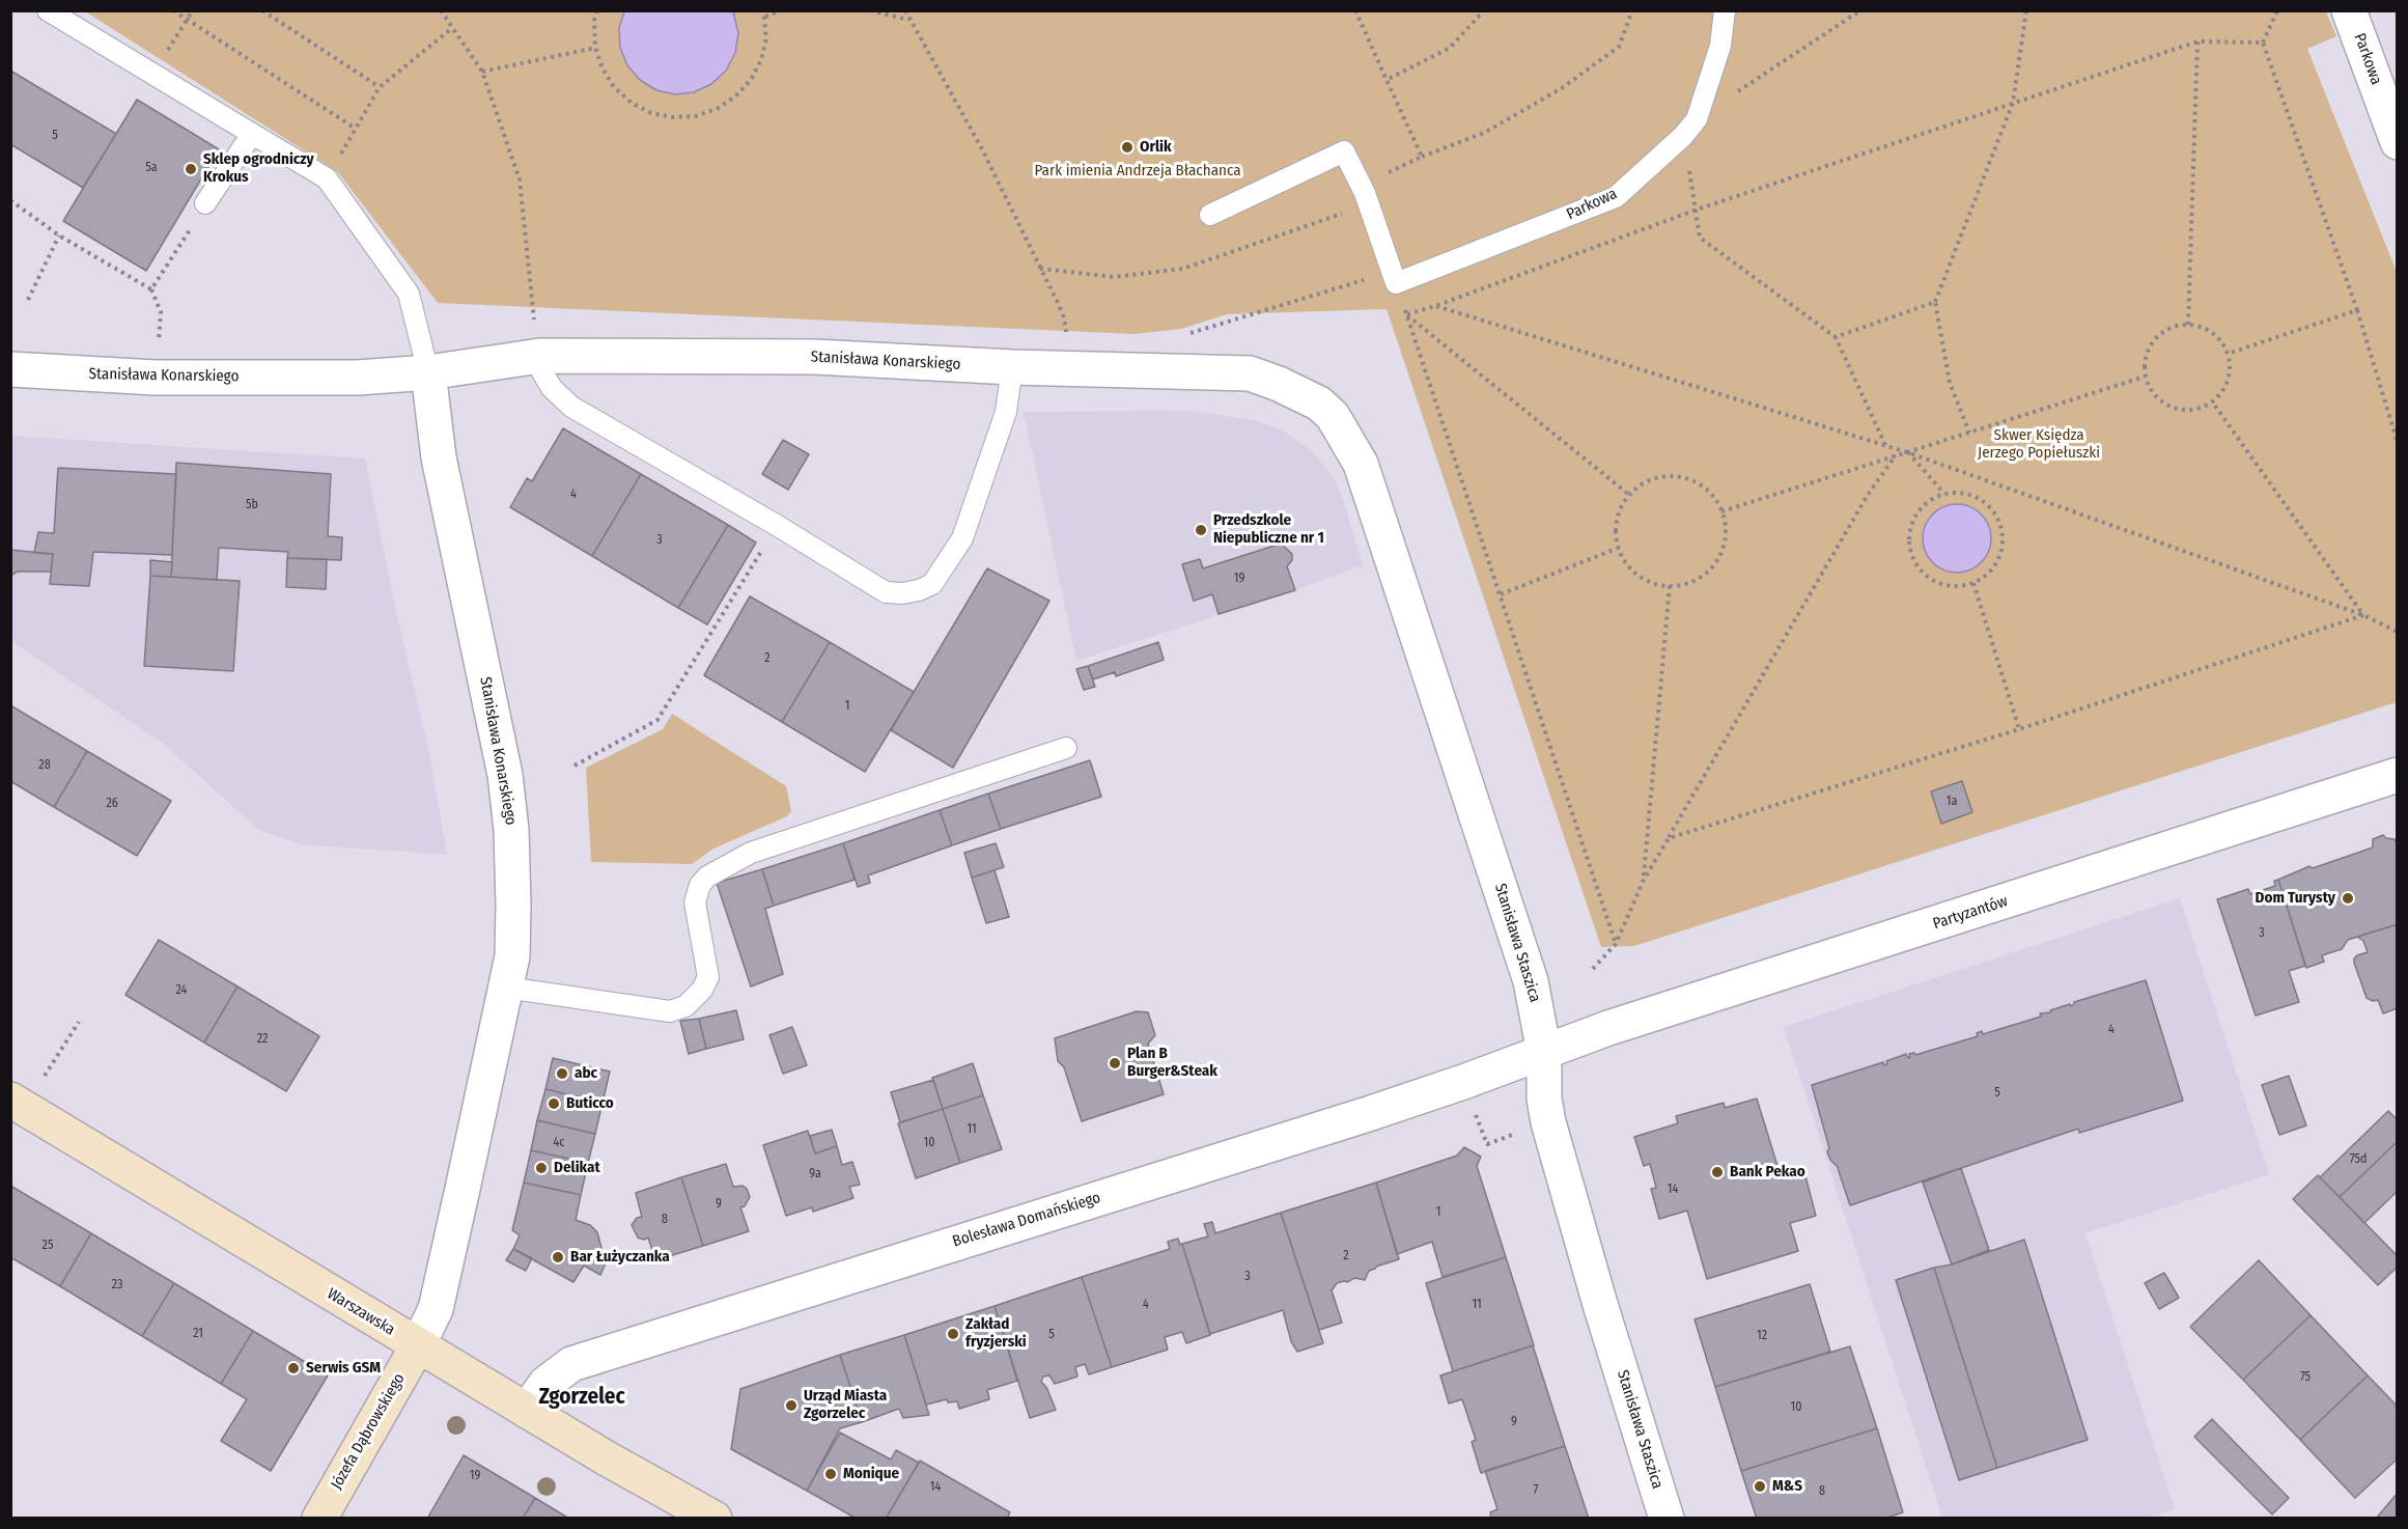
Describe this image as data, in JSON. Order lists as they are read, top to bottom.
{
  "streets": {
    "main road": ["Warszawska", "Józefa Dąbrowskiego"],
    "street": [
      "Parkowa",
      "Stanisława Konarskiego",
      "Partyzantów",
      "Stanisława Staszica",
      "Bolesława Domańskiego"
    ]
  },
  "crossings": [
    ["Stanisława Konarskiego", "Stanisława Staszica"],
    ["Stanisława Konarskiego", "Warszawska"],
    ["Stanisława Konarskiego", "Józefa Dąbrowskiego"],
    ["Partyzantów", "Stanisława Staszica"],
    ["Partyzantów", "Bolesława Domańskiego"],
    ["Stanisława Staszica", "Bolesława Domańskiego"],
    ["Bolesława Domańskiego", "Warszawska"],
    ["Warszawska", "Józefa Dąbrowskiego"]
  ],
  "districts": ["Zgorzelec"],
  "parks": ["Park imienia Andrzeja Błachanca", "Skwer Księdza Jerzego Popiełuszki"],
  "places": [
    "Orlik",
    "Sklep ogrodniczy Krokus",
    "Przedszkole Niepubliczne nr 1",
    "Dom Turysty",
    "Plan B Burger&Steak",
    "abc",
    "Buticco",
    "Delikat",
    "Bank Pekao",
    "Bar Łużyczanka",
    "Zakład fryzjerski",
    "Serwis GSM",
    "Urząd Miasta Zgorzelec",
    "Monique",
    "M&S"
  ],
  "house_numbers": [
    "5",
    "5a",
    "4",
    "5b",
    "3",
    "19",
    "2",
    "1",
    "28",
    "1a",
    "26",
    "3",
    "24",
    "4",
    "22",
    "5",
    "11",
    "4c",
    "10",
    "75d",
    "9a",
    "14",
    "9",
    "1",
    "8",
    "25",
    "2",
    "3",
    "23",
    "4",
    "11",
    "21",
    "5",
    "12",
    "75",
    "10",
    "9",
    "19",
    "14",
    "7",
    "8"
  ]
}
